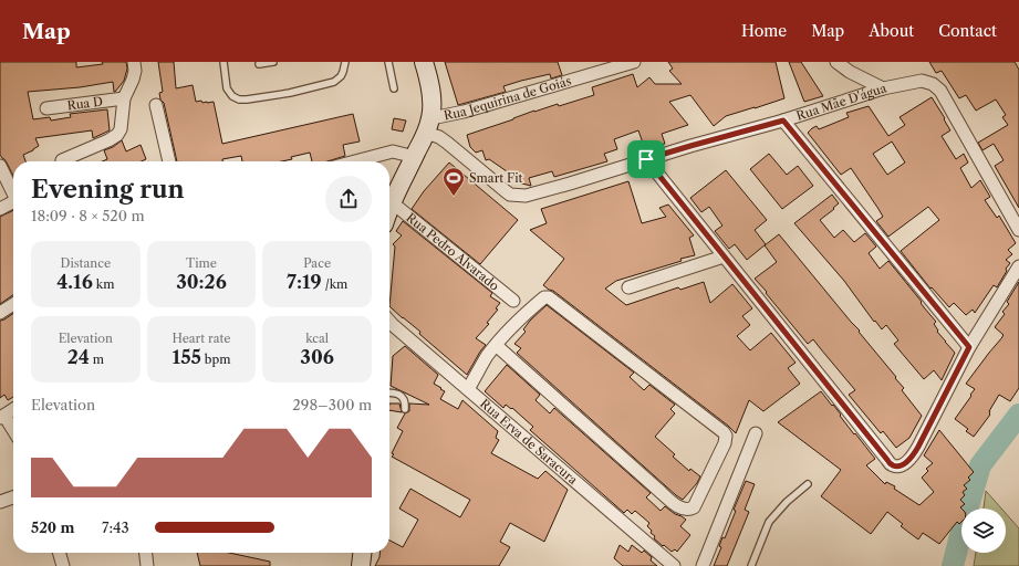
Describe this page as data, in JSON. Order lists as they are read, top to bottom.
{
  "streets": {
    "street": [
      "Rua Jequirina de Goiás",
      "Rua Mãe D'água",
      "Rua D",
      "Rua Pedro Alvarado",
      "Rua Erva de Saracura"
    ]
  },
  "crossings": [
    ["Rua Jequirina de Goiás", "Rua Mãe D'água"]
  ],
  "places": {
    "sports": ["Smart Fit"]
  },
  "page": {
    "header": "Map",
    "nav": [
      "Home",
      "Map",
      "About",
      "Contact"
    ],
    "heading": ["Evening run", "18:09 · 8 × 520 m"],
    "stats": [
      ["Distance", "4.16 km"],
      ["Time", "30:26"],
      ["Pace", "7:19 /km"],
      ["Elevation", "24 m"],
      ["Heart rate", "155 bpm"],
      ["kcal", "306"]
    ],
    "chart": ["Elevation", "298–300 m"],
    "list": [
      {
        "name": "520 m",
        "note": "7:43"
      }
    ]
  }
}
